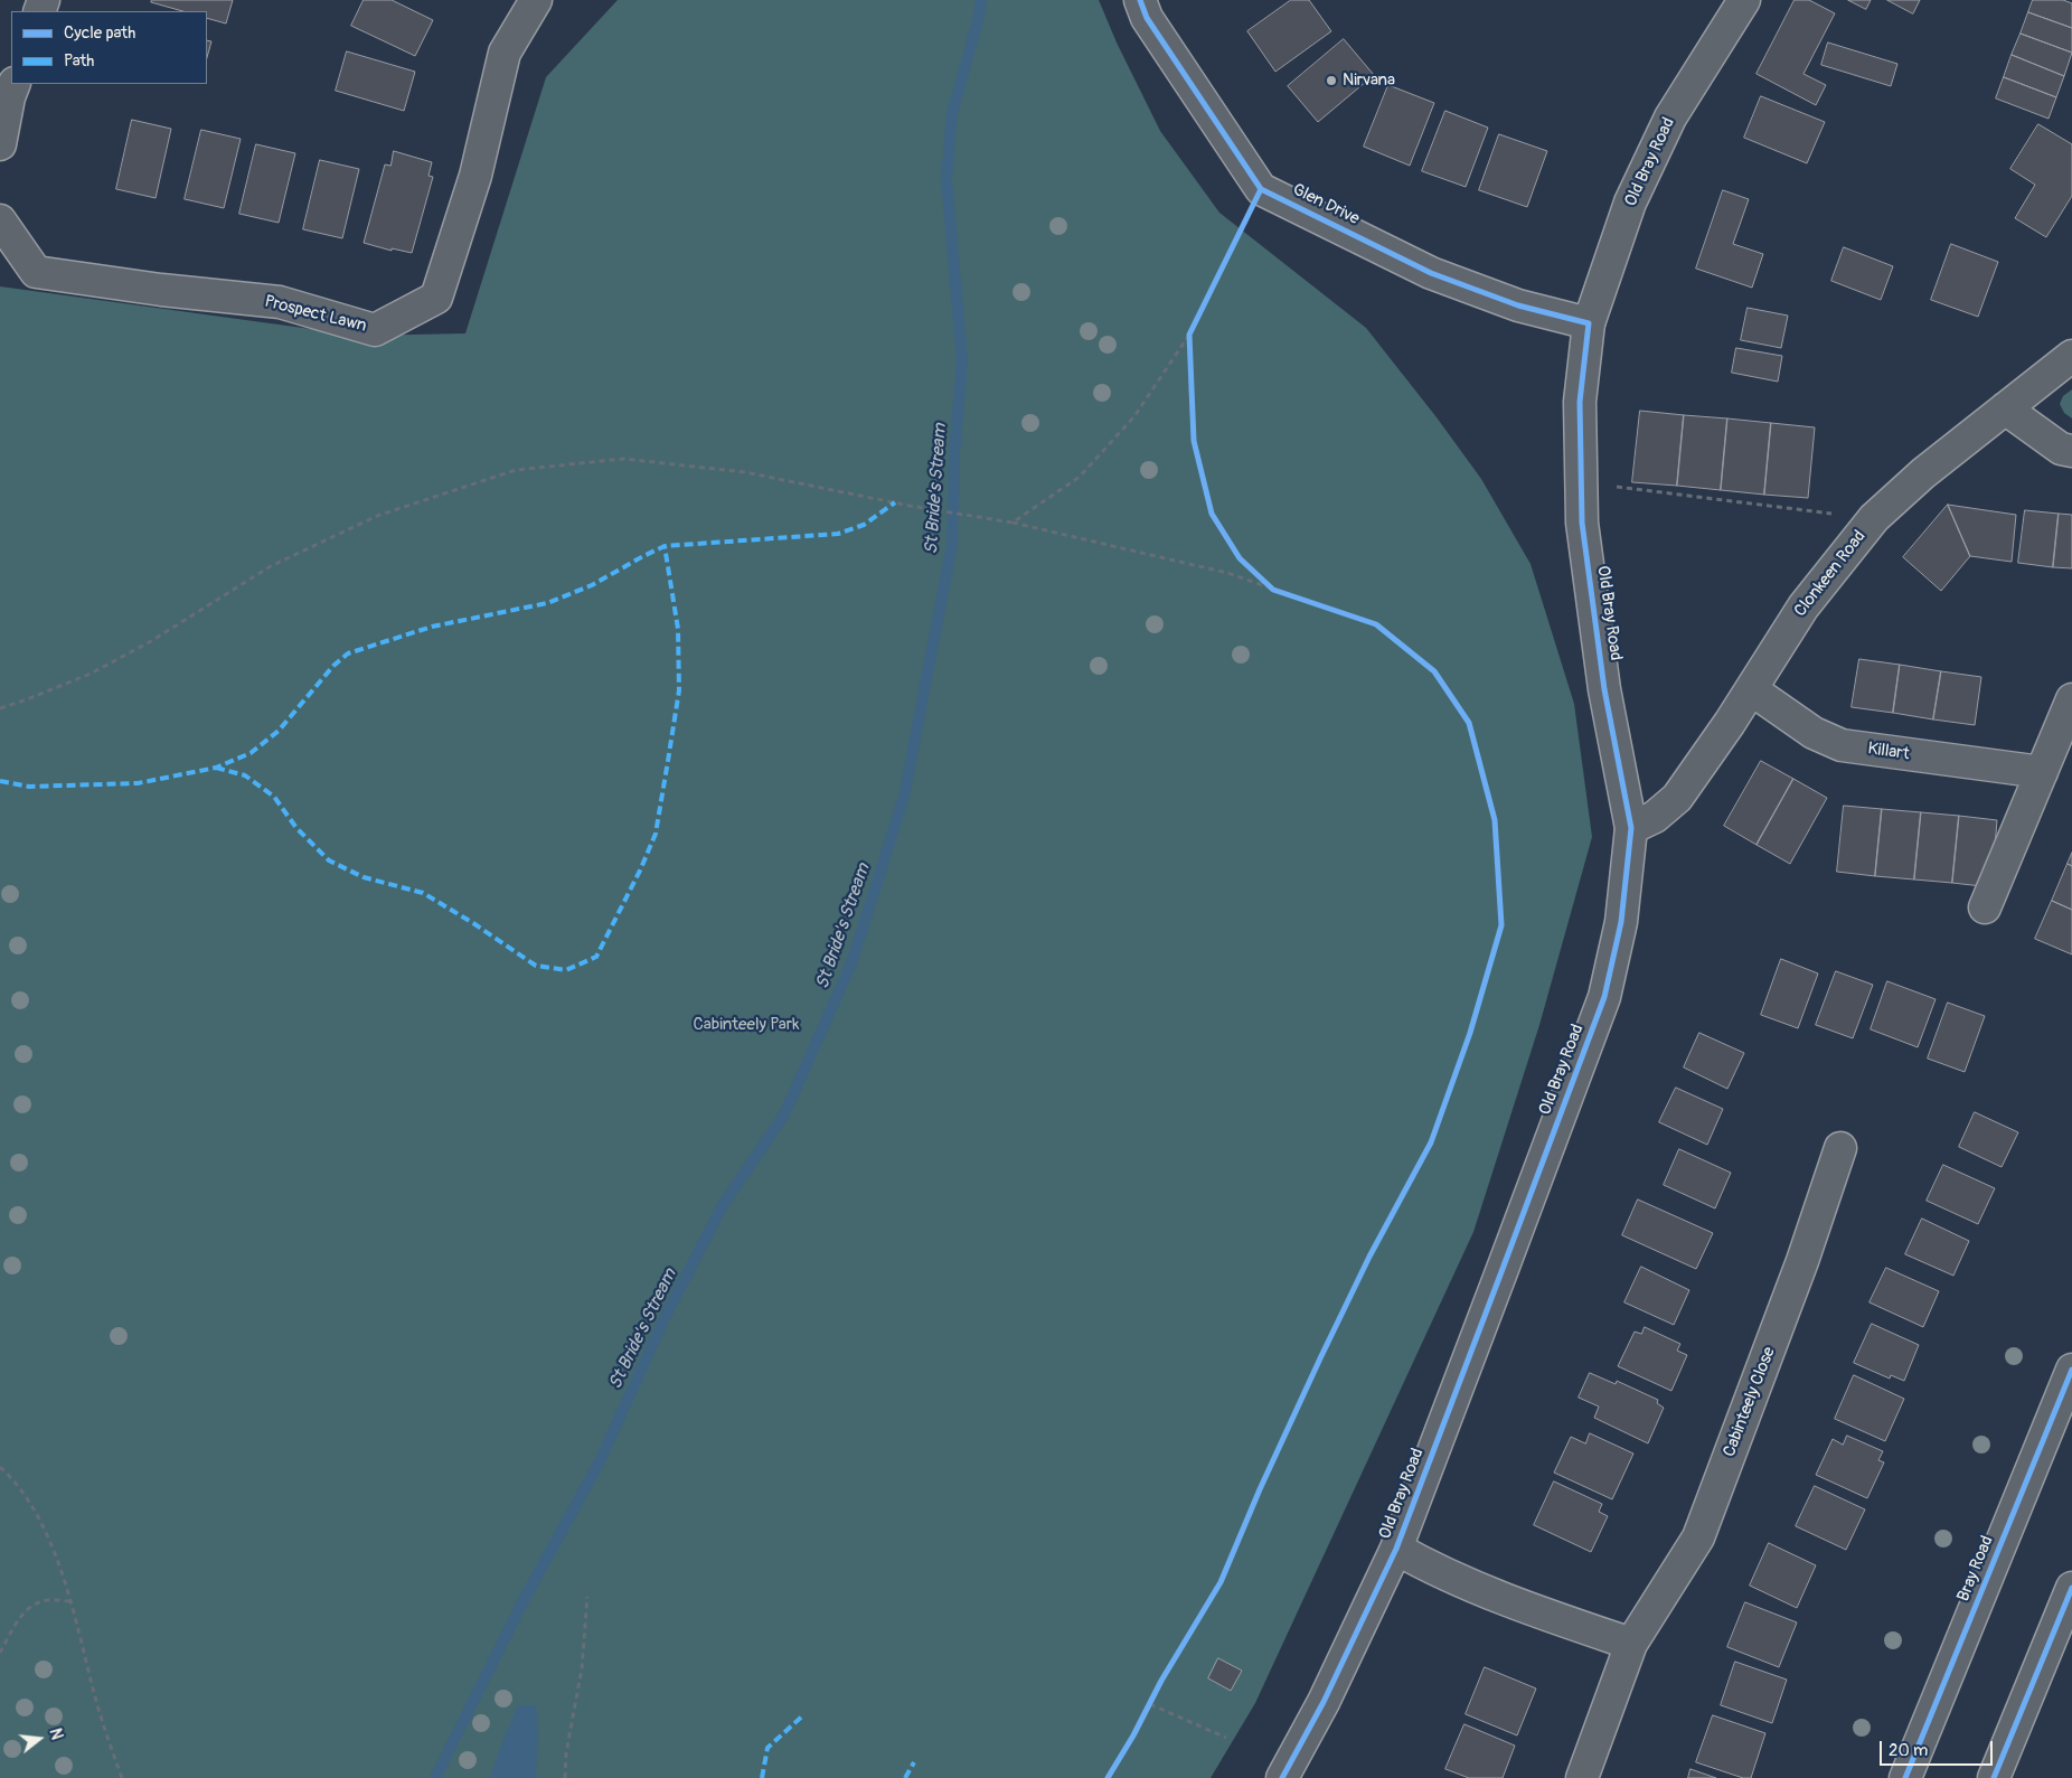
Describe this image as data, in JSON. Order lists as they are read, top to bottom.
{
  "streets": {
    "main road": [
      "Old Bray Road",
      "Glen Drive",
      "Prospect Lawn",
      "Clonkeen Road",
      "Killart",
      "Cabinteely Close",
      "Bray Road"
    ]
  },
  "crossings": [
    ["Old Bray Road", "Glen Drive"],
    ["Old Bray Road", "Clonkeen Road"],
    ["Clonkeen Road", "Killart"]
  ],
  "water": ["St Bride's Stream"],
  "parks": ["Cabinteely Park"],
  "places": ["Nirvana"],
  "legend": ["Cycle path", "Path"],
  "scale_bar": "20 m",
  "north": "right"
}
